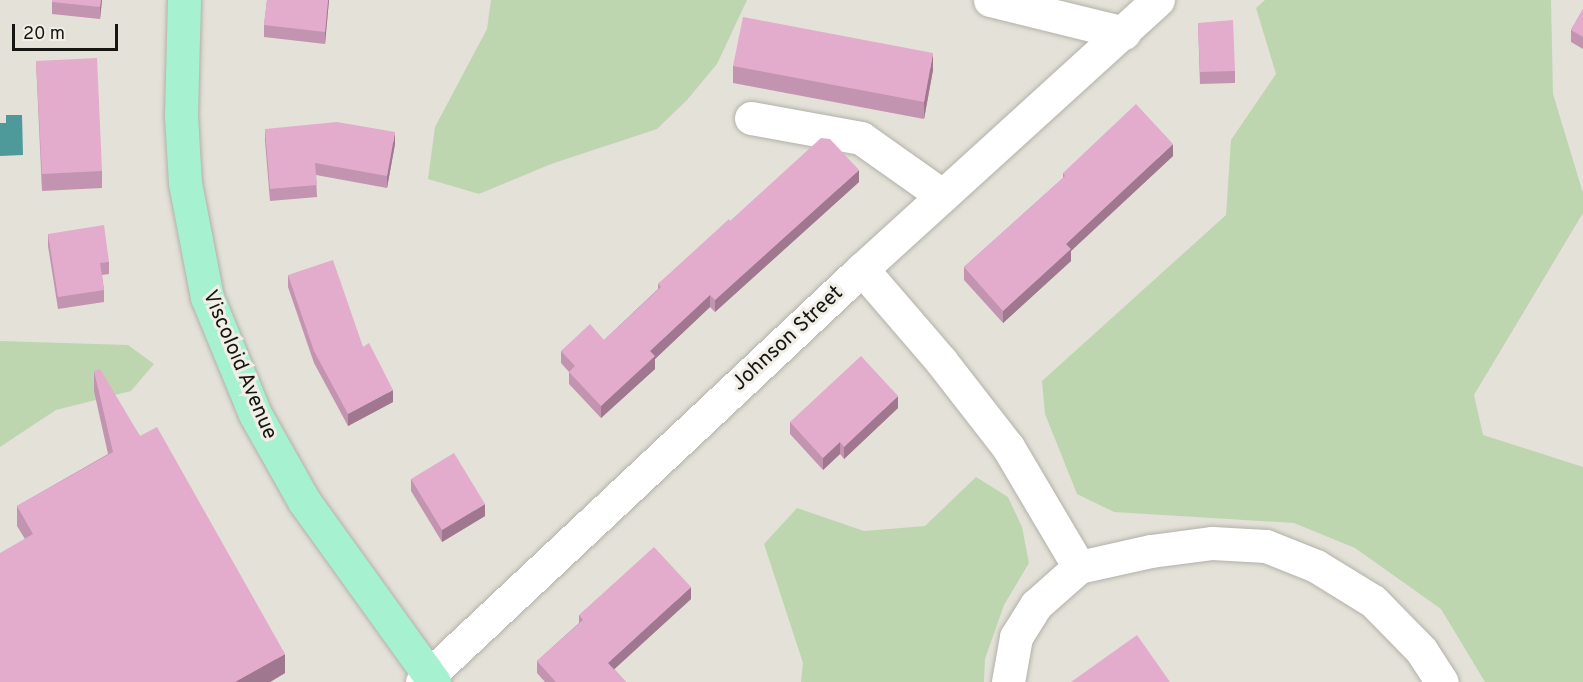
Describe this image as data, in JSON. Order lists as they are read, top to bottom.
{
  "streets": {
    "main road": ["Viscoloid Avenue"],
    "street": ["Johnson Street"]
  },
  "crossings": [
    ["Johnson Street", "Viscoloid Avenue"]
  ],
  "scale_bar": "20 m"
}
